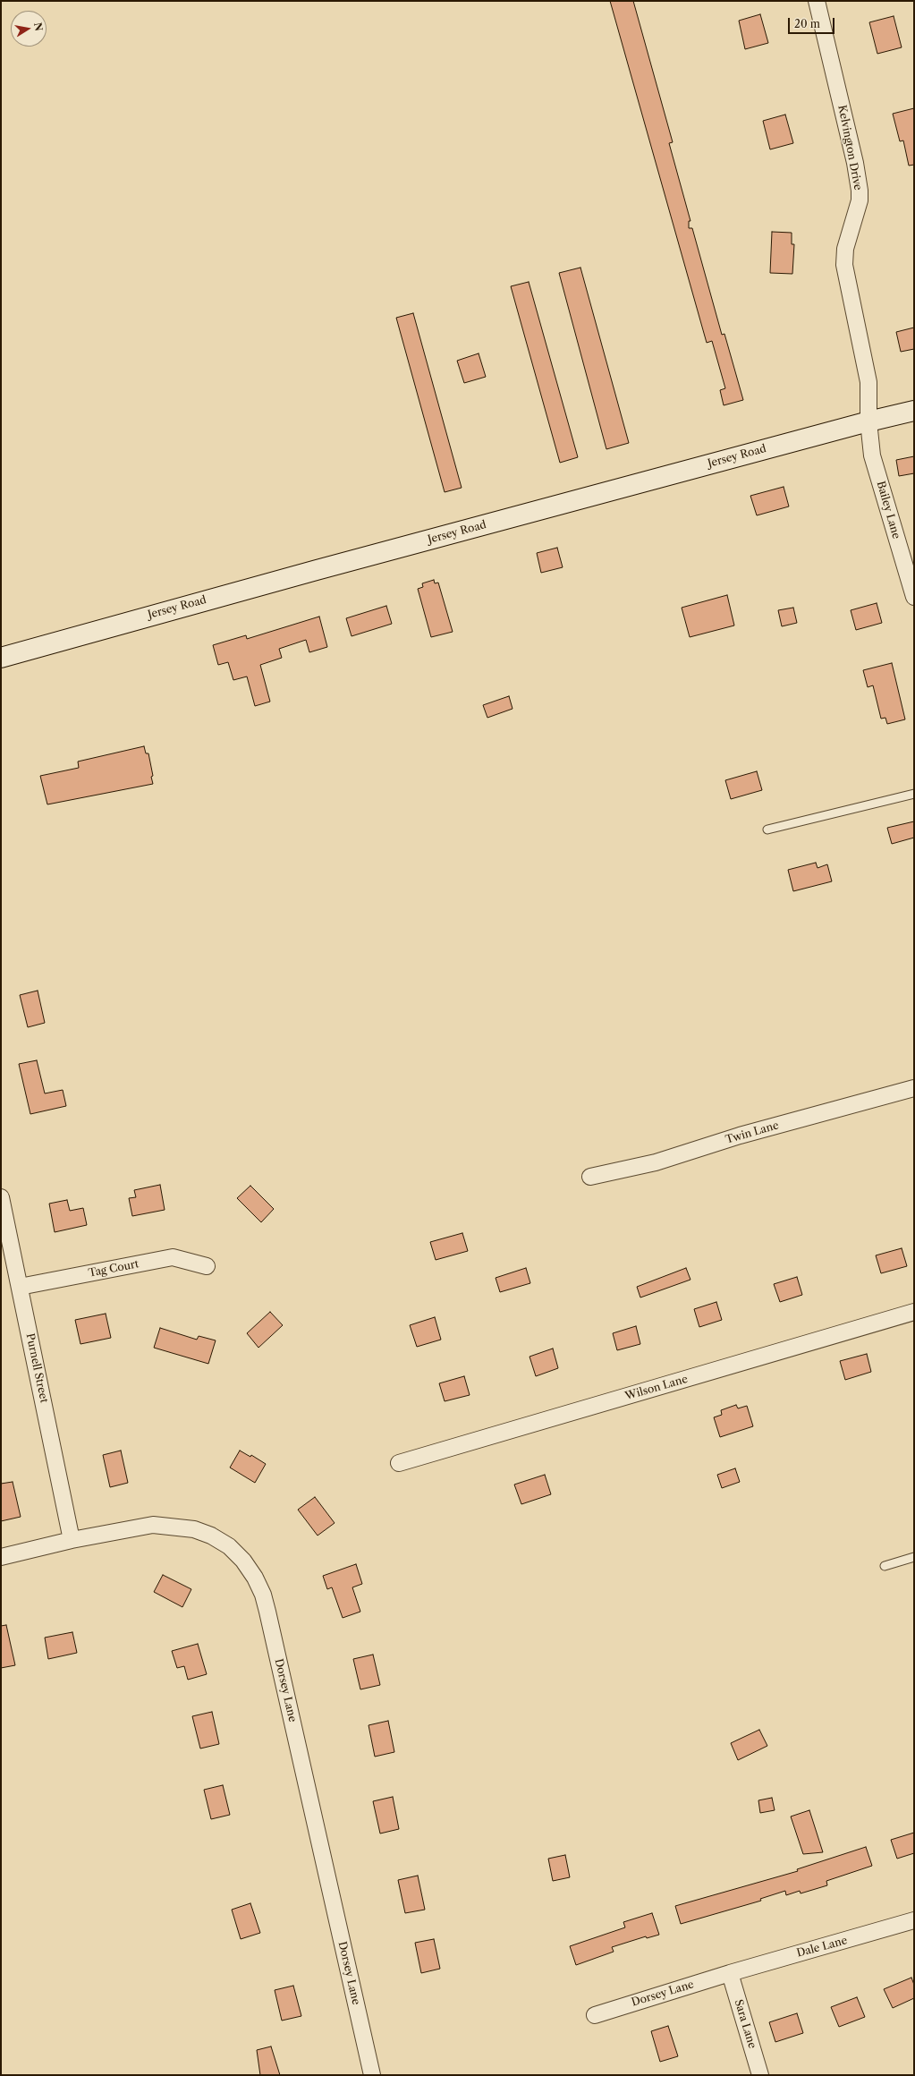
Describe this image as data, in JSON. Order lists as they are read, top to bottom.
{
  "streets": {
    "street": [
      "Kelvington Drive",
      "Jersey Road",
      "Bailey Lane",
      "Twin Lane",
      "Tag Court",
      "Purnell Street",
      "Wilson Lane",
      "Dorsey Lane",
      "Dale Lane",
      "Sara Lane"
    ]
  },
  "crossings": [
    ["Kelvington Drive", "Jersey Road"],
    ["Kelvington Drive", "Bailey Lane"],
    ["Jersey Road", "Bailey Lane"],
    ["Tag Court", "Purnell Street"],
    ["Purnell Street", "Dorsey Lane"],
    ["Dorsey Lane", "Dale Lane"],
    ["Dorsey Lane", "Sara Lane"],
    ["Dale Lane", "Sara Lane"]
  ],
  "scale_bar": "20 m",
  "north": "right"
}
